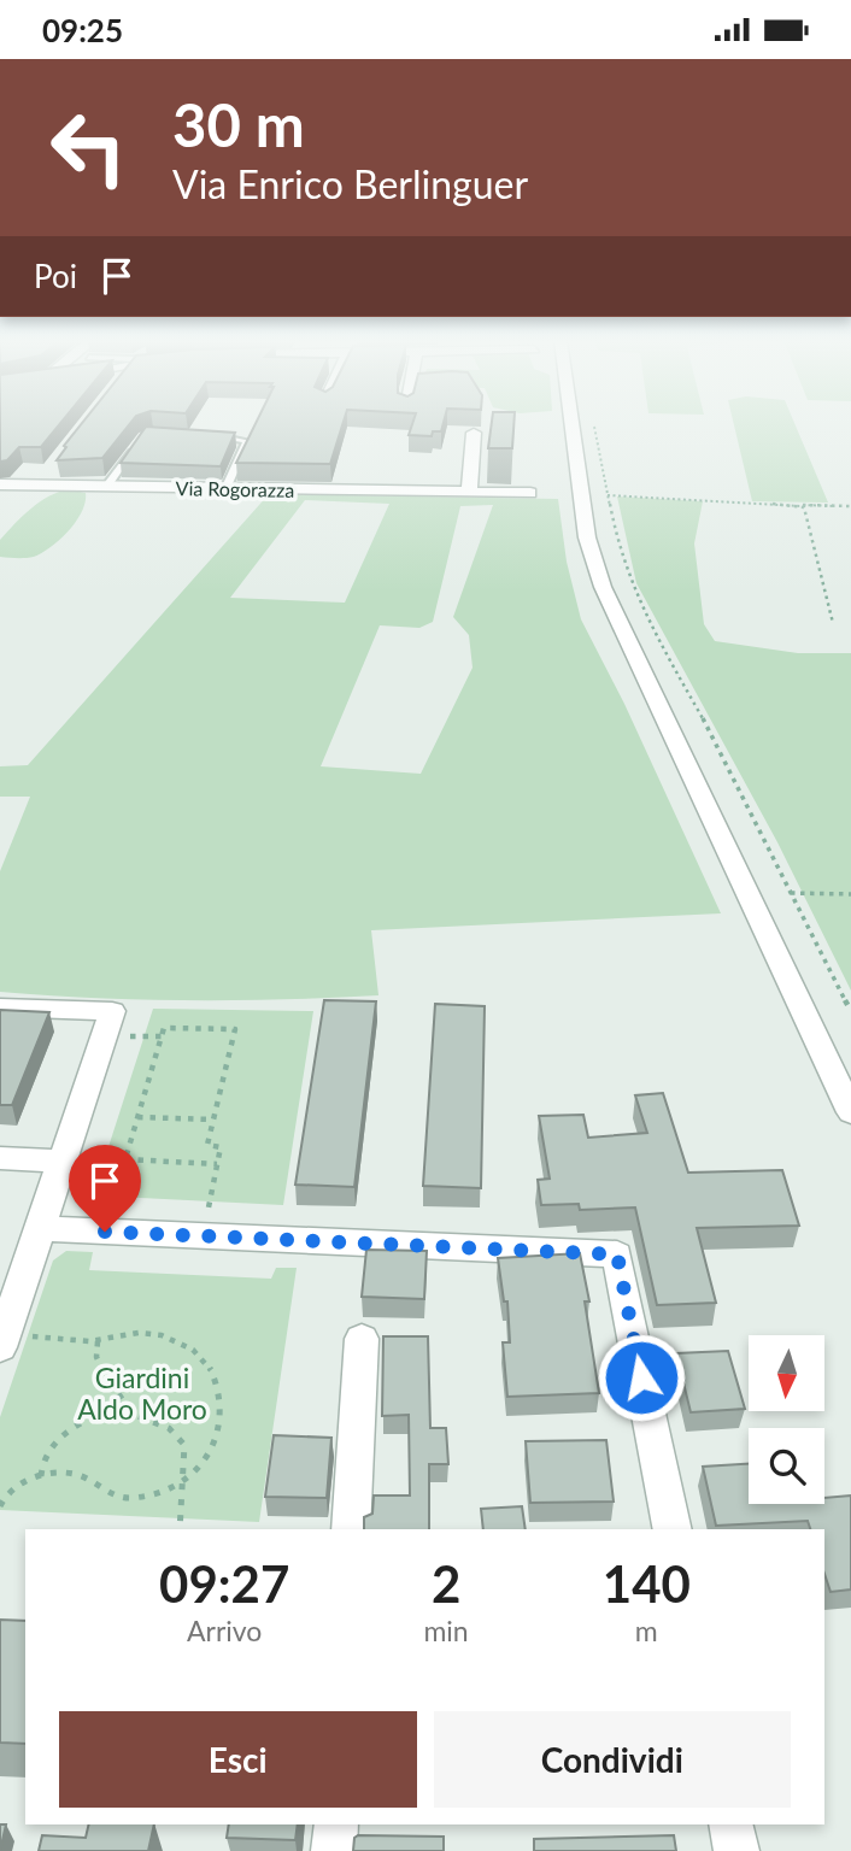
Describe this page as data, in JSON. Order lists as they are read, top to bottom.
{
  "streets": {
    "street": ["Via Rogorazza"]
  },
  "parks": ["Giardini Aldo Moro"],
  "north": "bottom",
  "page": {
    "status": "09:25",
    "turn": ["30 m", "Via Enrico Berlinguer"],
    "then": "Poi",
    "eta": [
      "09:27",
      "Arrivo",
      "2",
      "min",
      "140",
      "m"
    ],
    "buttons": ["Esci", "Condividi"]
  }
}
